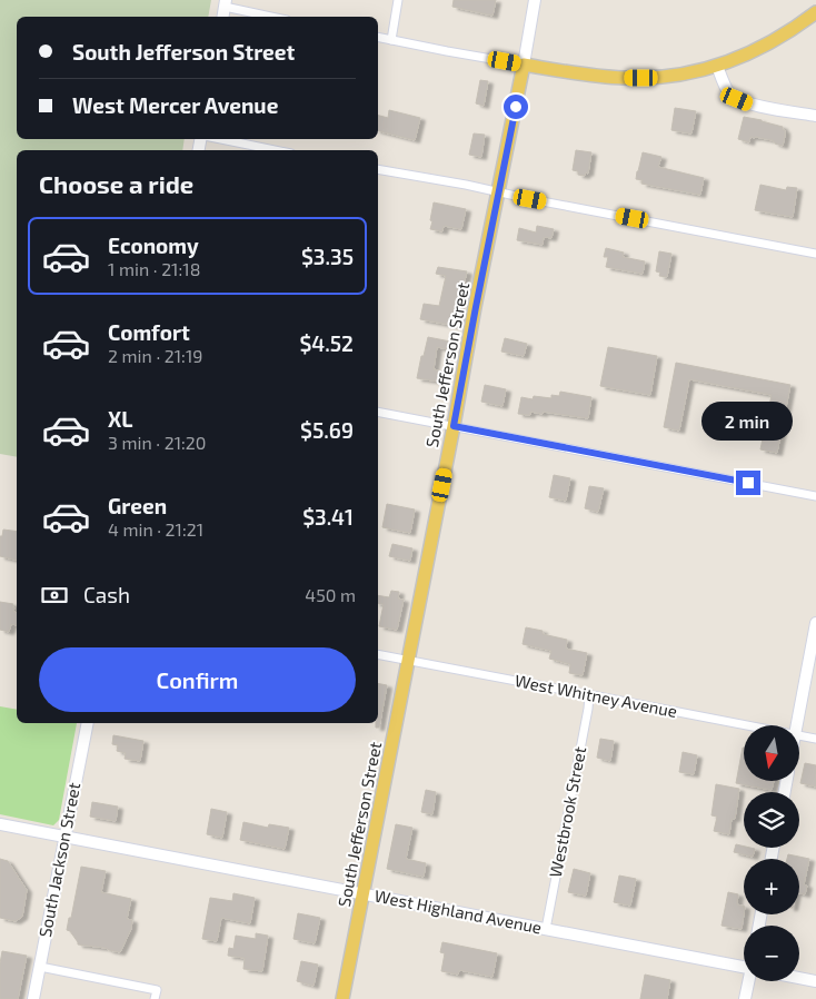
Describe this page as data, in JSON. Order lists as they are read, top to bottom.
{
  "streets": {
    "main road": ["South Jefferson Street"],
    "street": [
      "West Whitney Avenue",
      "Westbrook Street",
      "South Jackson Street",
      "West Highland Avenue"
    ]
  },
  "crossings": [
    ["South Jefferson Street", "West Whitney Avenue"],
    ["South Jefferson Street", "West Highland Avenue"],
    ["West Whitney Avenue", "Westbrook Street"],
    ["Westbrook Street", "West Highland Avenue"],
    ["South Jackson Street", "West Highland Avenue"]
  ],
  "north": "bottom",
  "page": {
    "banner": ["South Jefferson Street", "West Mercer Avenue"],
    "heading": "Choose a ride",
    "list": [
      {
        "name": "Economy",
        "note": "1 min · 21:18",
        "value": "$3.35"
      },
      {
        "name": "Comfort",
        "note": "2 min · 21:19",
        "value": "$4.52"
      },
      {
        "name": "XL",
        "note": "3 min · 21:20",
        "value": "$5.69"
      },
      {
        "name": "Green",
        "note": "4 min · 21:21",
        "value": "$3.41"
      }
    ],
    "bubble": "2 min",
    "pay": ["Cash", "450 m"],
    "buttons": "Confirm",
    "map_buttons": ["+", "−"]
  }
}
